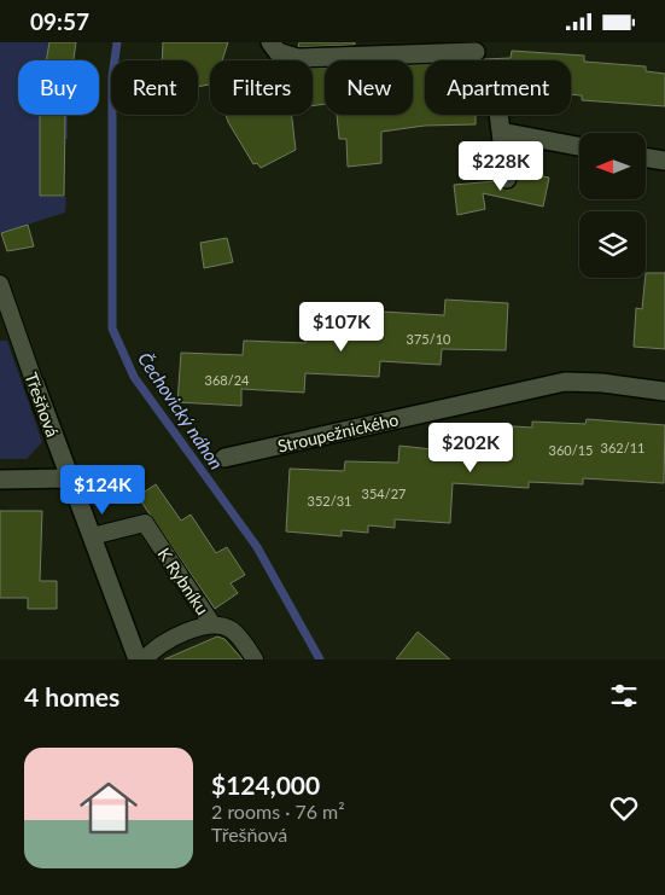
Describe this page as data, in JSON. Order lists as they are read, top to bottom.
{
  "streets": {
    "street": ["Třešňová", "Stroupežnického"],
    "lane": ["K Rybníku"]
  },
  "crossings": [
    ["Třešňová", "K Rybníku"]
  ],
  "water": ["Čechovický náhon"],
  "house_numbers": [
    "375/10",
    "368/24",
    "362/11",
    "360/15",
    "354/27",
    "352/31"
  ],
  "north": "left",
  "page": {
    "status": "09:57",
    "chip": [
      "Buy",
      "Rent",
      "Filters",
      "New",
      "Apartment"
    ],
    "price": [
      "$228K",
      "$107K",
      "$202K",
      "$124K"
    ],
    "heading": "4 homes",
    "list": [
      {
        "name": "$124,000",
        "note": "2 rooms · 76 m² · Třešňová"
      }
    ]
  }
}
